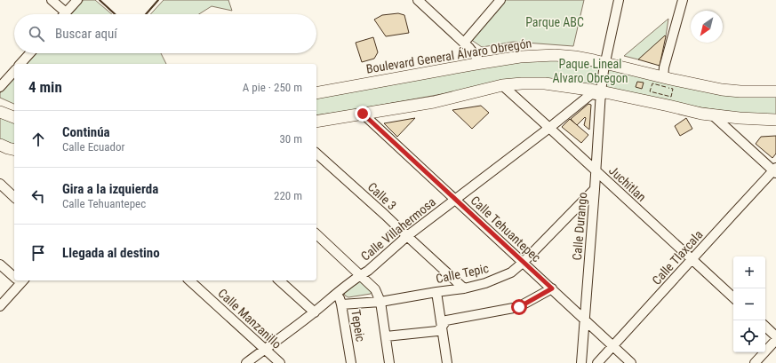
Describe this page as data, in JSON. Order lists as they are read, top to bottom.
{
  "streets": {
    "main road": ["Boulevard General Álvaro Obregón"],
    "street": [
      "Juchitlan",
      "Calle 3",
      "Calle Durango",
      "Calle Villahermosa",
      "Calle Tehuantepec",
      "Calle Tlaxcala",
      "Calle Tepic",
      "Calle Manzanillo",
      "Tepeic"
    ]
  },
  "crossings": [
    ["Boulevard General Álvaro Obregón", "Calle Durango"],
    ["Juchitlan", "Calle Durango"],
    ["Juchitlan", "Calle Villahermosa"],
    ["Juchitlan", "Calle Tlaxcala"],
    ["Calle 3", "Calle Villahermosa"],
    ["Calle 3", "Calle Tepic"],
    ["Calle Durango", "Calle Villahermosa"],
    ["Calle Durango", "Calle Tehuantepec"],
    ["Calle Durango", "Calle Tepic"],
    ["Calle Villahermosa", "Calle Tehuantepec"],
    ["Calle Villahermosa", "Calle Manzanillo"],
    ["Calle Villahermosa", "Tepeic"],
    ["Calle Tehuantepec", "Calle Tlaxcala"],
    ["Calle Tehuantepec", "Calle Tepic"],
    ["Calle Tepic", "Tepeic"]
  ],
  "parks": ["Parque ABC", "Paque Lineal Alvaro Obregon"],
  "north": "bottom left",
  "page": {
    "search": "Buscar aquí",
    "heading": ["4 min", "A pie · 250 m"],
    "list": [
      ["Continúa", "Calle Ecuador", "30 m"],
      ["Gira a la izquierda", "Calle Tehuantepec", "220 m"],
      "Llegada al destino"
    ],
    "map_buttons": ["+", "−"]
  }
}
